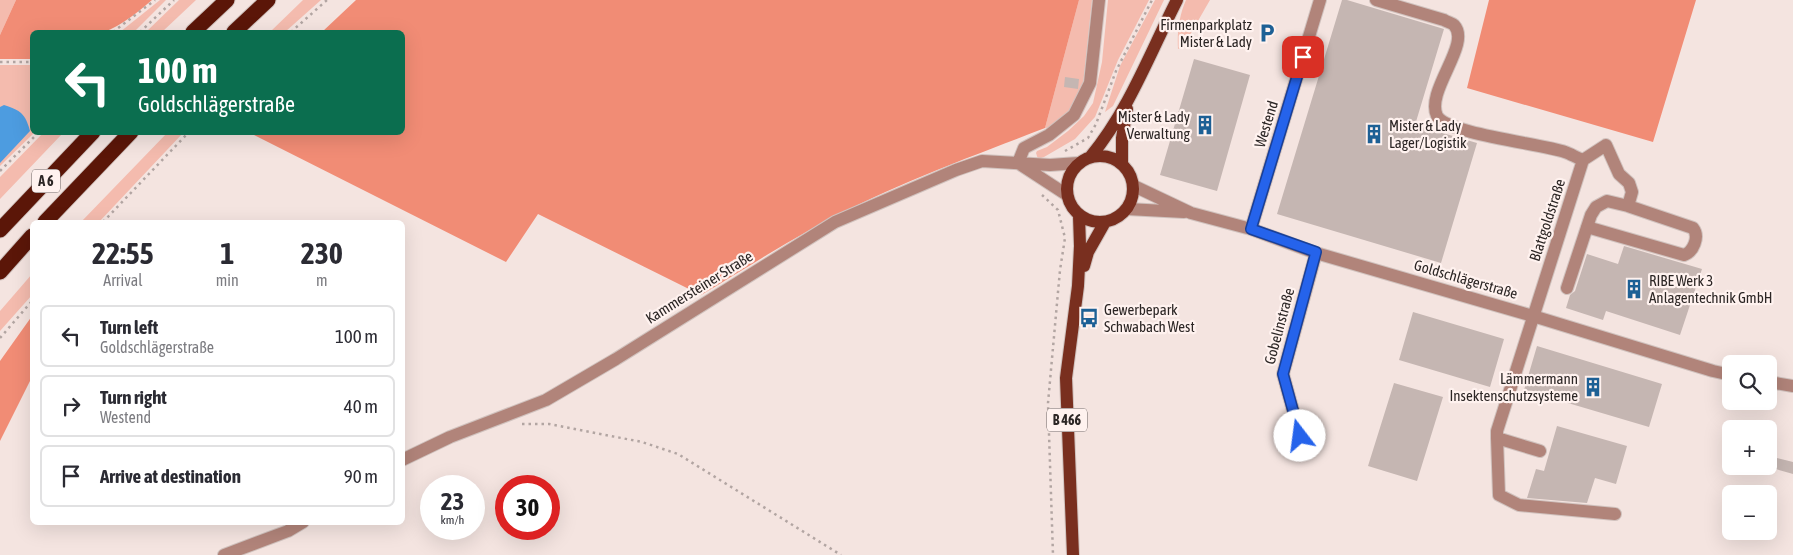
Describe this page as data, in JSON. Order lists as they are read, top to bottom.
{
  "streets": {
    "highway": ["A 6"],
    "main road": ["B 466"],
    "street": [
      "Westend",
      "Blattgoldstraße",
      "Goldschlägerstraße",
      "Kammersteiner Straße",
      "Gobelinstraße"
    ]
  },
  "crossings": [
    ["Westend", "Goldschlägerstraße"],
    ["Blattgoldstraße", "Goldschlägerstraße"],
    ["Goldschlägerstraße", "Kammersteiner Straße"],
    ["Goldschlägerstraße", "Gobelinstraße"],
    ["Goldschlägerstraße", "B 466"],
    ["Kammersteiner Straße", "B 466"]
  ],
  "places": {
    "parking": ["Firmenparkplatz Mister & Lady"],
    "building": [
      "Mister & Lady Verwaltung",
      "Mister & Lady Lager/Logistik",
      "RIBE Werk 3 Anlagentechnik GmbH",
      "Lämmermann Insektenschutzsysteme"
    ],
    "bus stop": ["Gewerbepark Schwabach West"]
  },
  "page": {
    "turn": ["100 m", "Goldschlägerstraße"],
    "eta": [
      "22:55",
      "Arrival",
      "1",
      "min",
      "230",
      "m"
    ],
    "list": [
      {
        "name": "Turn left",
        "note": "Goldschlägerstraße",
        "value": "100 m"
      },
      {
        "name": "Turn right",
        "note": "Westend",
        "value": "40 m"
      },
      {
        "name": "Arrive at destination",
        "value": "90 m"
      }
    ],
    "map_buttons": ["+", "−"],
    "speed": "23 km/h",
    "limit": "30"
  }
}
